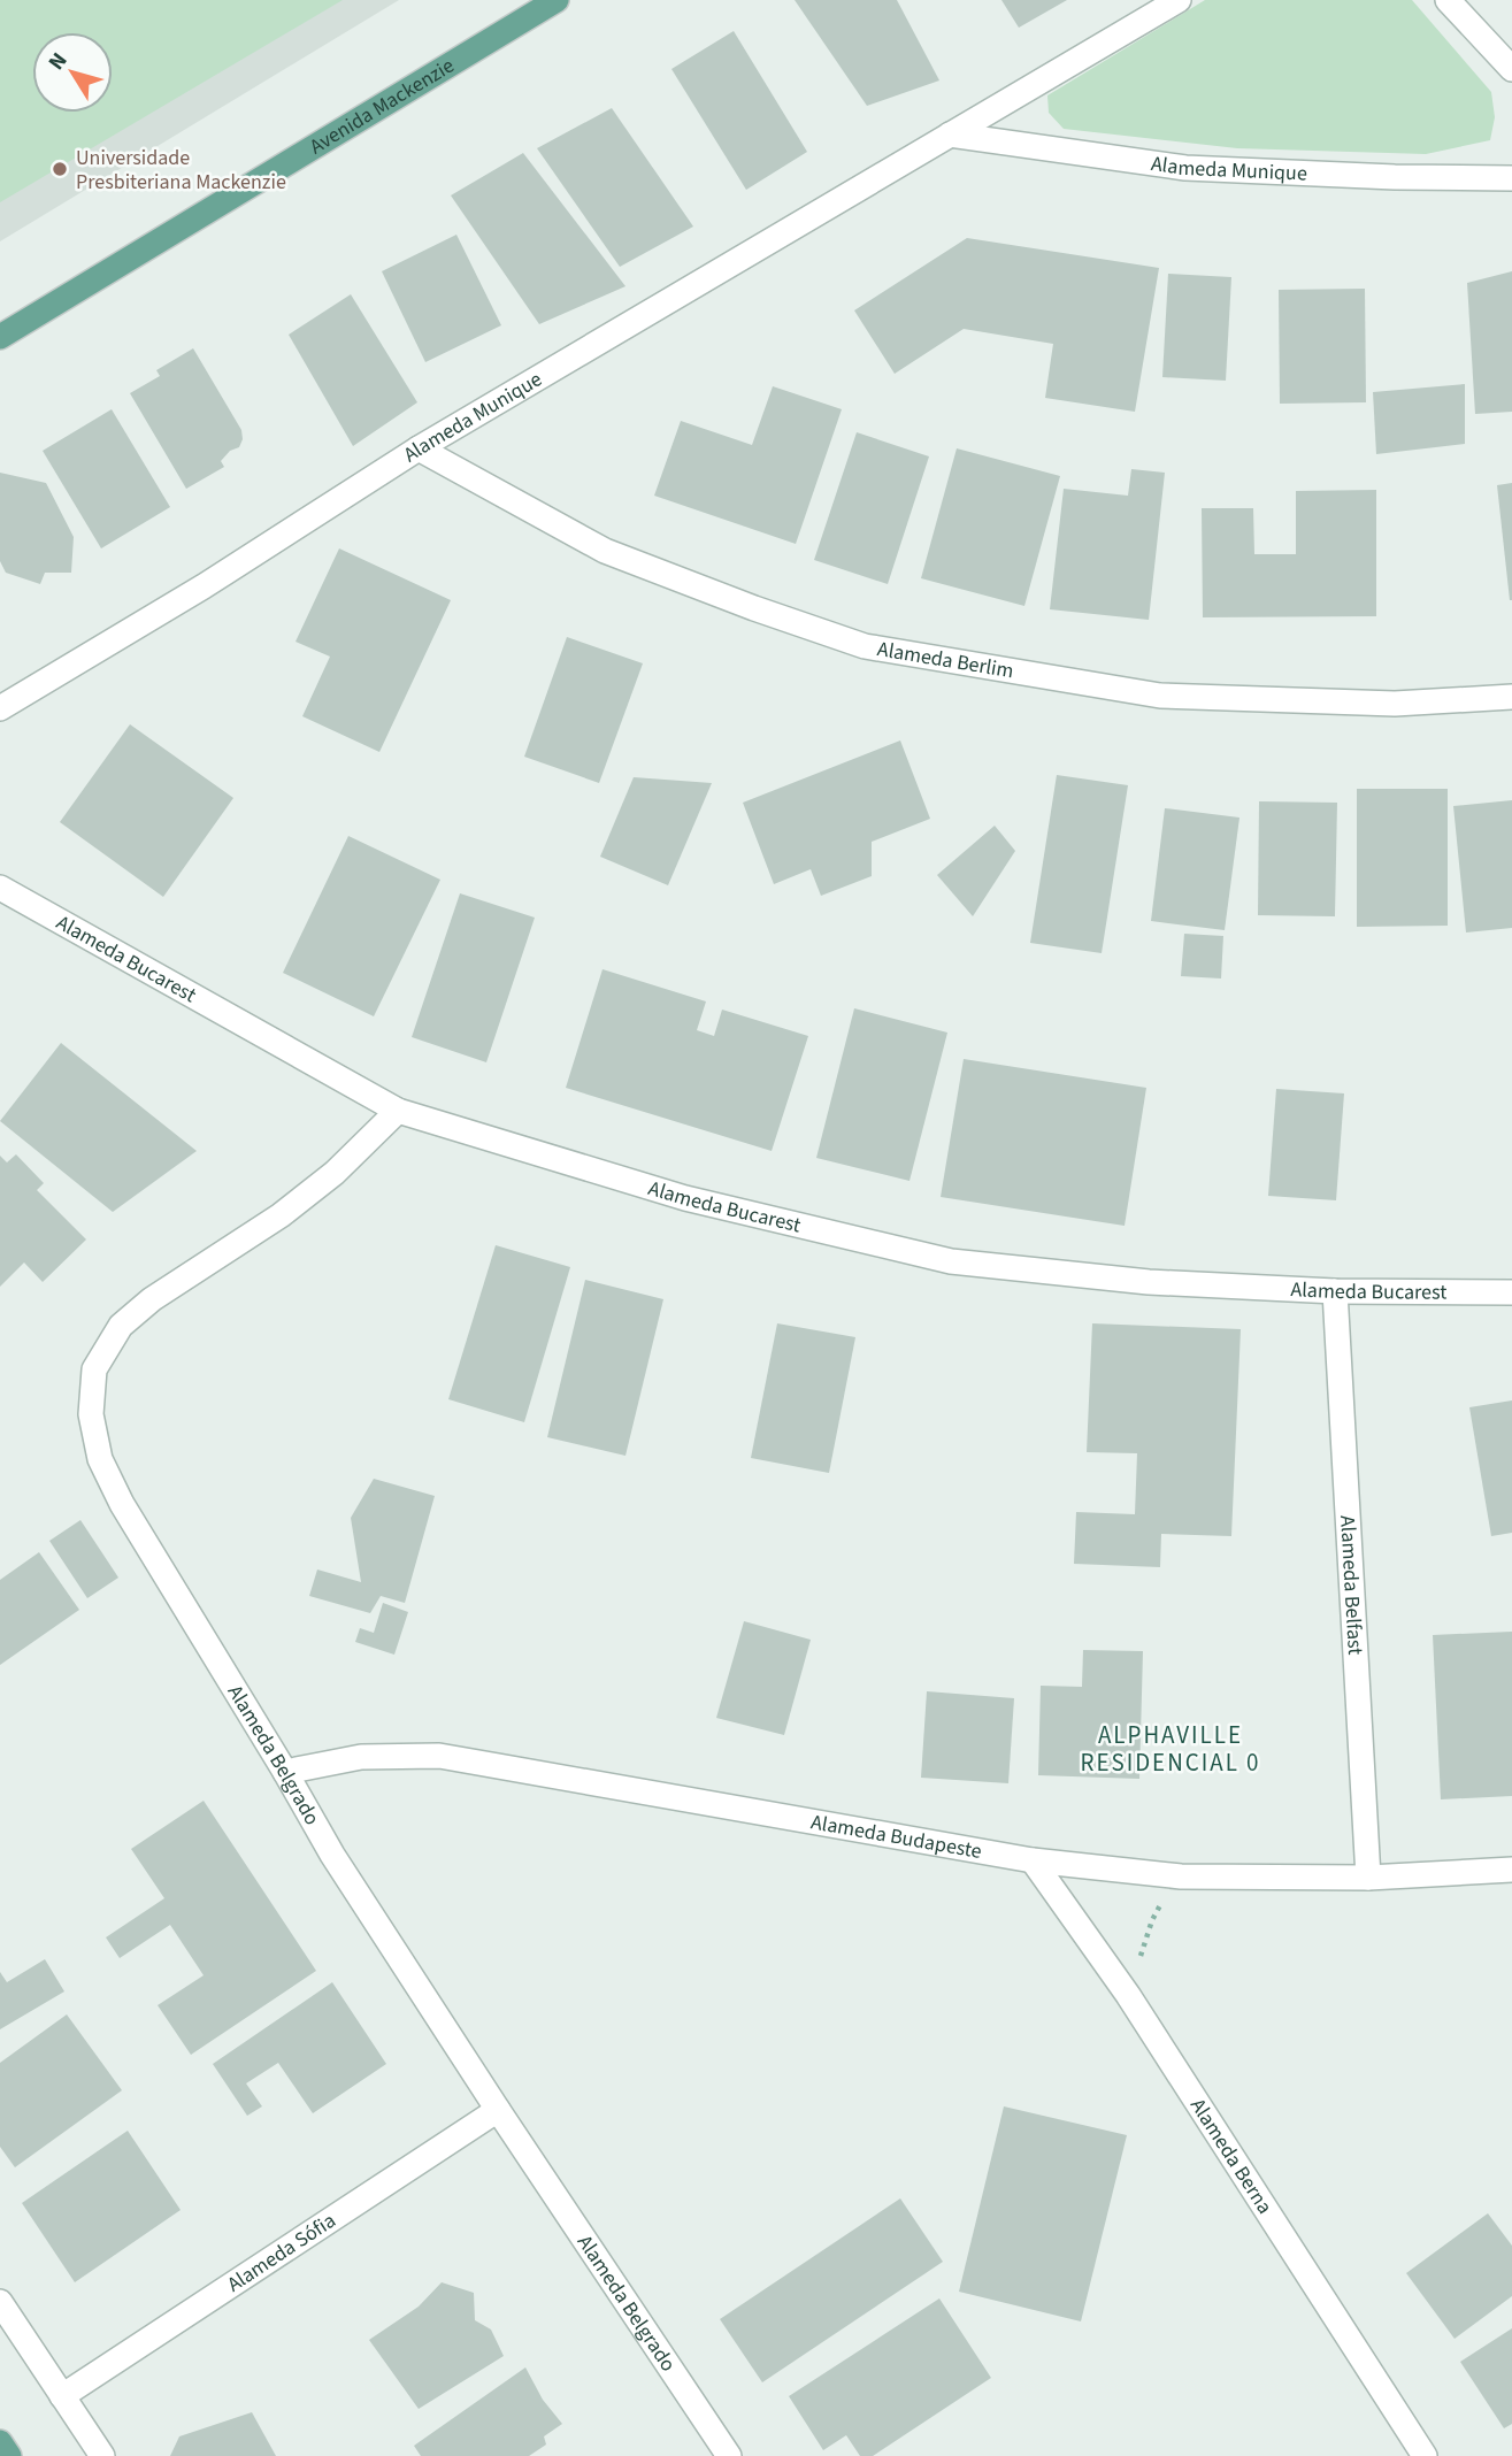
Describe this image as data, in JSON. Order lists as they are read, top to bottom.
{
  "streets": {
    "main road": ["Avenida Mackenzie"],
    "street": [
      "Alameda Munique",
      "Alameda Berlim",
      "Alameda Bucarest",
      "Alameda Belfast",
      "Alameda Belgrado",
      "Alameda Budapeste",
      "Alameda Berna",
      "Alameda Sófia"
    ]
  },
  "crossings": [
    ["Alameda Munique", "Alameda Berlim"],
    ["Alameda Bucarest", "Alameda Belfast"],
    ["Alameda Bucarest", "Alameda Belgrado"],
    ["Alameda Belfast", "Alameda Budapeste"],
    ["Alameda Belgrado", "Alameda Budapeste"],
    ["Alameda Belgrado", "Alameda Sófia"],
    ["Alameda Budapeste", "Alameda Berna"]
  ],
  "districts": ["ALPHAVILLE RESIDENCIAL 0"],
  "places": ["Universidade Presbiteriana Mackenzie"],
  "north": "top left"
}
